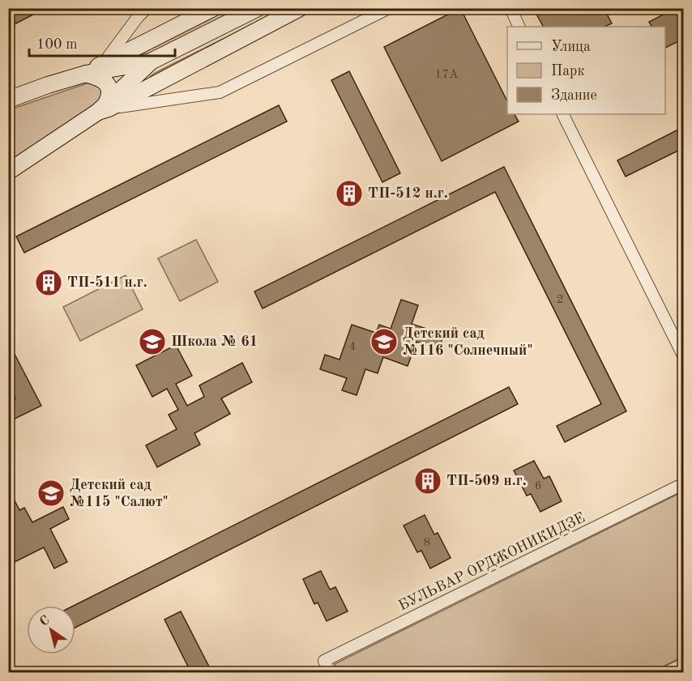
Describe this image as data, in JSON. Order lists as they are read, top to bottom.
{
  "streets": {
    "street": ["БУЛЬВАР ОРДЖОНИКИДЗЕ"]
  },
  "places": {
    "building": ["ТП-512 н.г.", "ТП-511 н.г.", "ТП-509 н.г."],
    "school or university": ["Школа № 61", "Детский сад №116 \"Солнечный\"", "Детский сад №115 \"Салют\""]
  },
  "house_numbers": [
    "17А",
    "2",
    "4",
    "6",
    "8"
  ],
  "legend": ["Улица", "Парк", "Здание"],
  "scale_bar": "100 m",
  "north": "top left"
}
